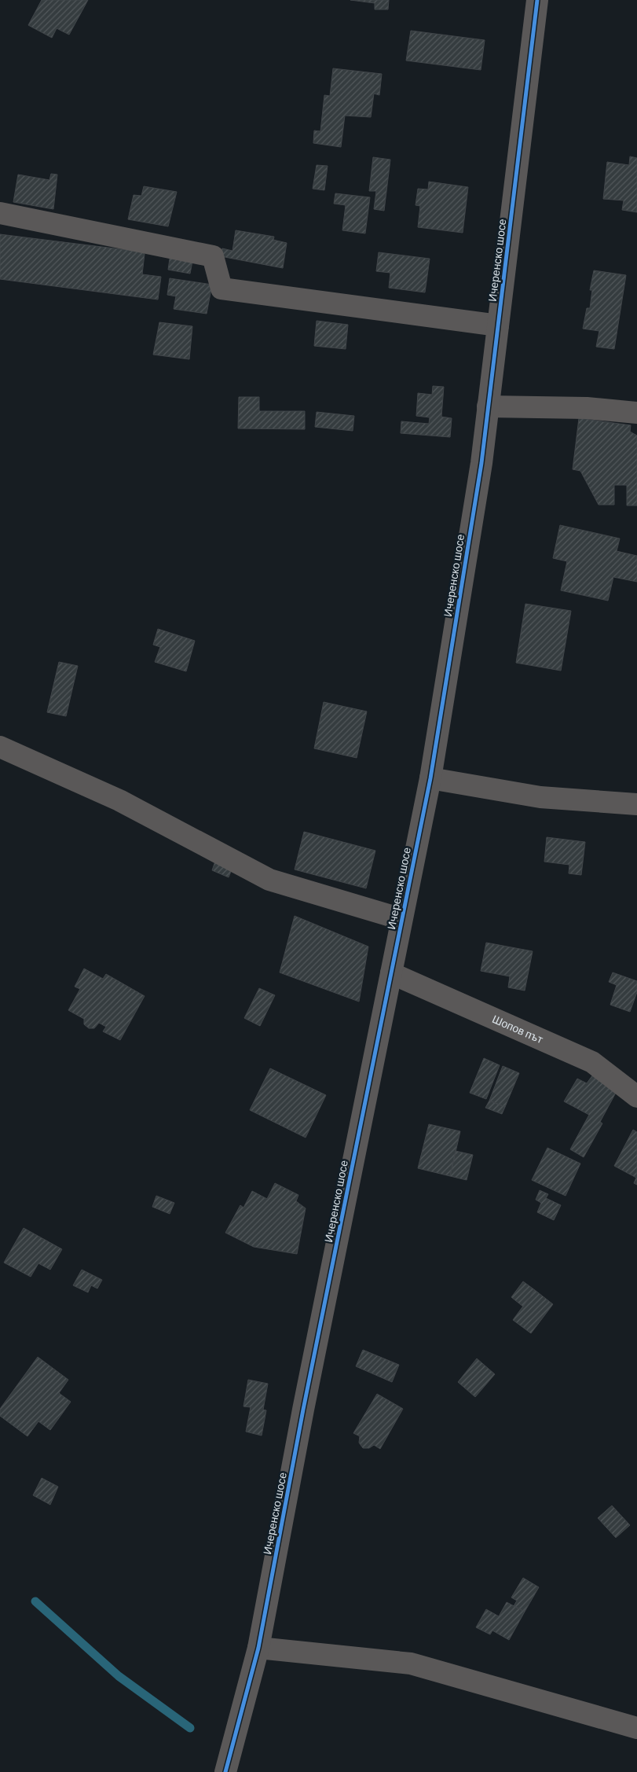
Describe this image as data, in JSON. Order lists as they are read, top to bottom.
{
  "streets": {
    "street": ["Ичеренско шосе", "Шопов път"]
  },
  "crossings": [
    ["Ичеренско шосе", "Шопов път"]
  ]
}
